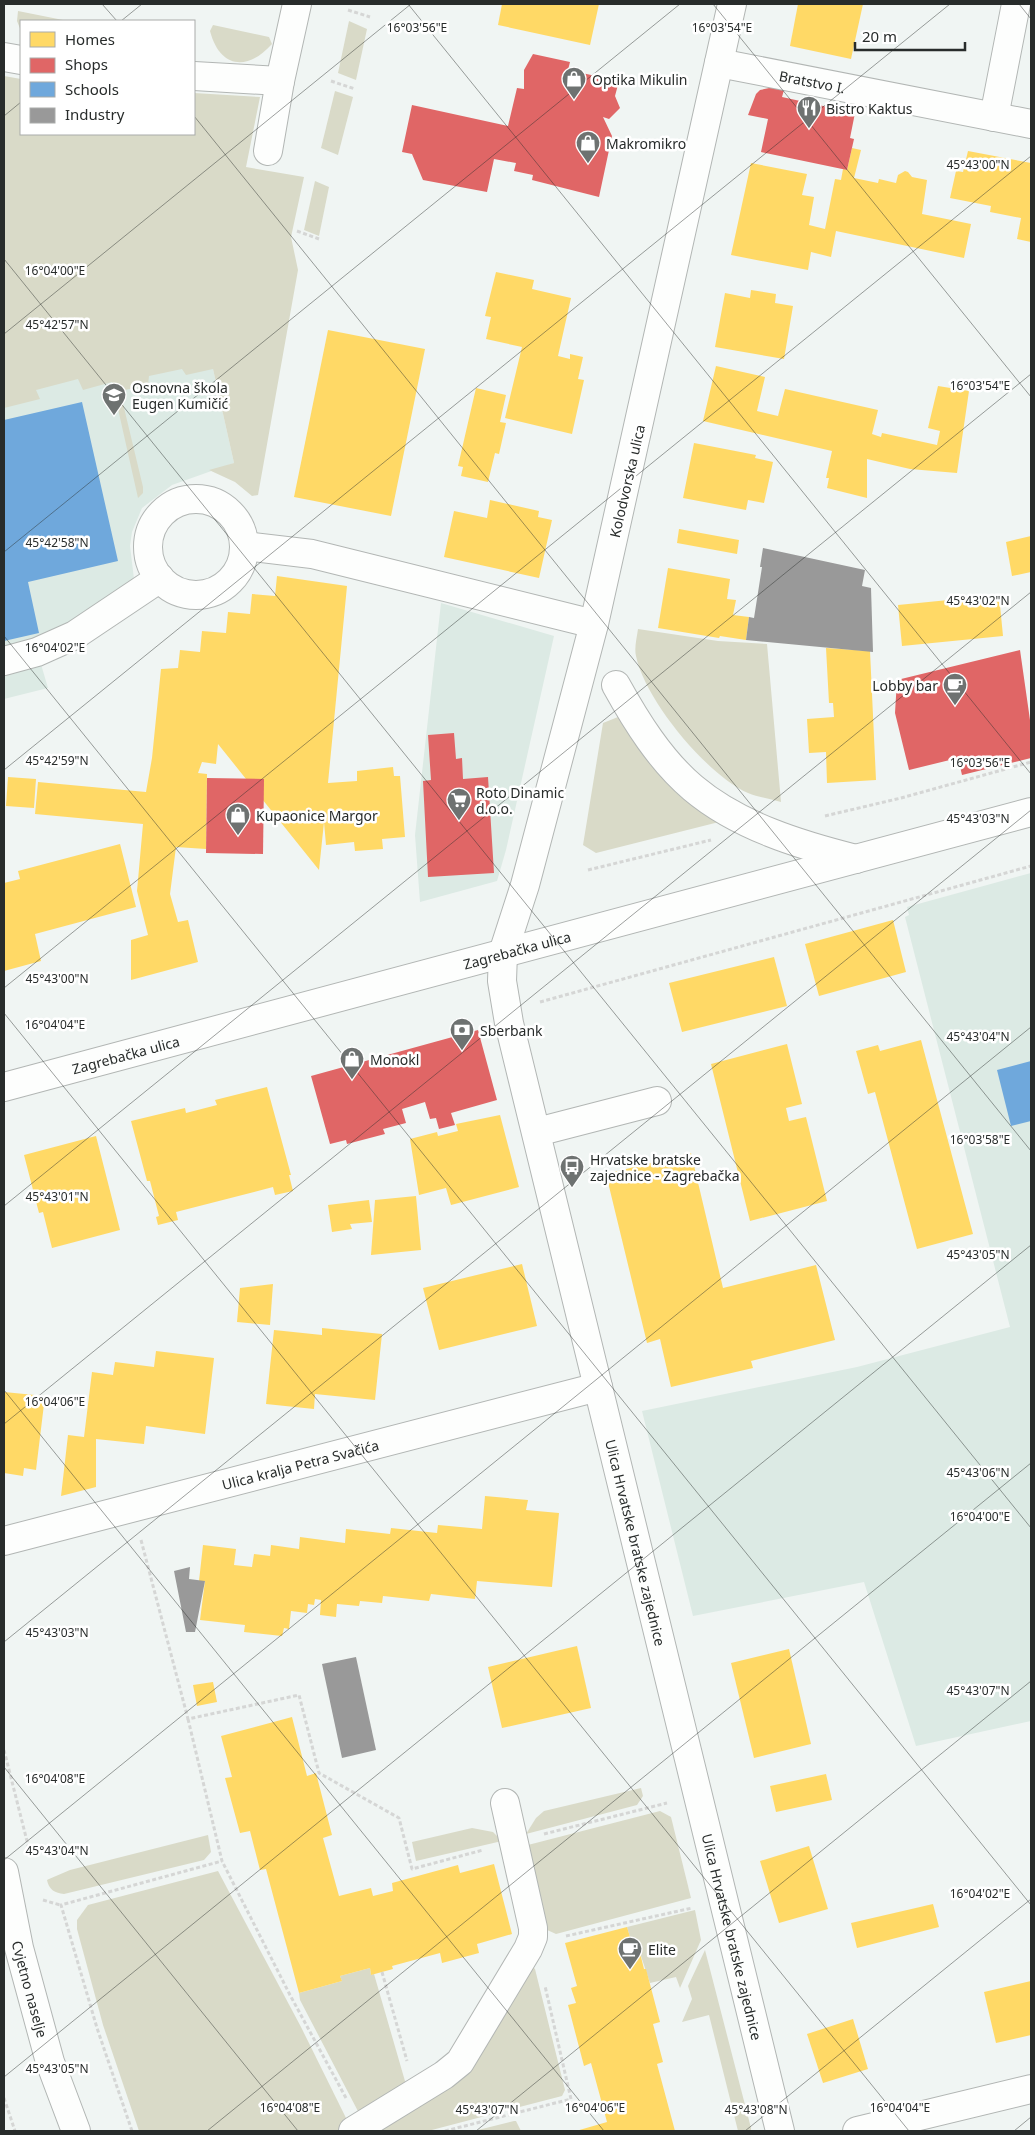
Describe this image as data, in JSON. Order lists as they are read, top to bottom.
{
  "streets": {
    "street": [
      "Bratstvo I.",
      "Kolodvorska ulica",
      "Zagrebačka ulica",
      "Ulica kralja Petra Svačića",
      "Ulica Hrvatske bratske zajednice",
      "Cvjetno naselje"
    ]
  },
  "crossings": [
    ["Bratstvo I.", "Kolodvorska ulica"],
    ["Kolodvorska ulica", "Zagrebačka ulica"],
    ["Kolodvorska ulica", "Ulica Hrvatske bratske zajednice"],
    ["Zagrebačka ulica", "Ulica Hrvatske bratske zajednice"],
    ["Ulica kralja Petra Svačića", "Ulica Hrvatske bratske zajednice"]
  ],
  "places": {
    "shop": [
      "Optika Mikulin",
      "Makromikro",
      "Kupaonice Margor",
      "Monokl"
    ],
    "restaurant": ["Bistro Kaktus"],
    "school or university": ["Osnovna škola Eugen Kumičić"],
    "cafe": ["Lobby bar", "Elite"],
    "supermarket": ["Roto Dinamic d.o.o."],
    "bank": ["Sberbank"],
    "bus stop": ["Hrvatske bratske zajednice - Zagrebačka"]
  },
  "legend": [
    "Homes",
    "Shops",
    "Schools",
    "Industry"
  ],
  "scale_bar": "20 m",
  "coordinates": [
    "16°03'54\"E",
    "16°03'56\"E",
    "45°43'00\"N",
    "16°04'00\"E",
    "45°42'57\"N",
    "45°42'58\"N",
    "45°43'02\"N",
    "16°04'02\"E",
    "45°42'59\"N",
    "45°43'03\"N",
    "16°04'04\"E",
    "45°43'04\"N",
    "16°03'58\"E",
    "45°43'01\"N",
    "45°43'05\"N",
    "16°04'06\"E",
    "45°43'06\"N",
    "45°43'07\"N",
    "16°04'08\"E",
    "45°43'08\"N"
  ]
}
